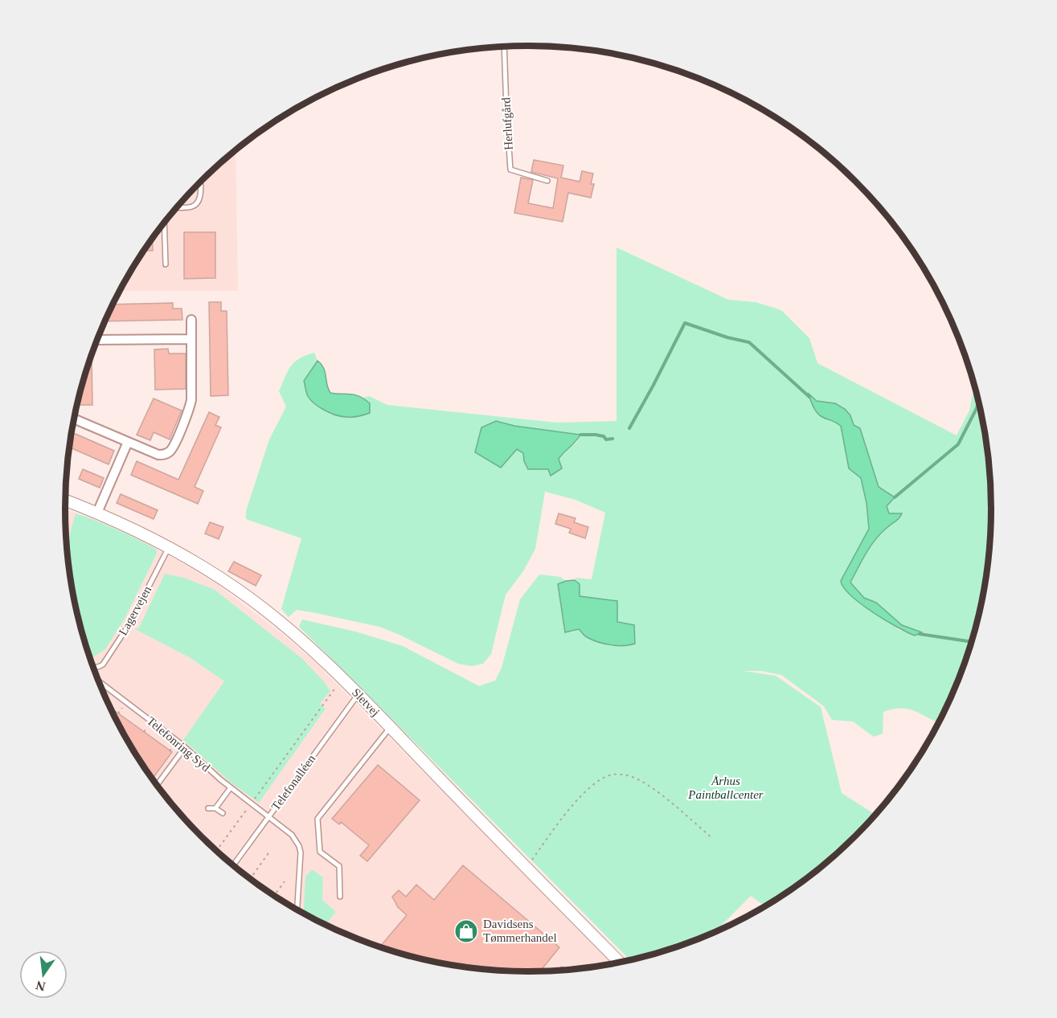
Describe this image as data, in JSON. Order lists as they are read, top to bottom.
{
  "streets": {
    "street": ["Sletvej"],
    "lane": [
      "Herlufgård",
      "Lagervejen",
      "Telefonring Syd",
      "Telefonalléen"
    ]
  },
  "crossings": [
    ["Lagervejen", "Sletvej"],
    ["Sletvej", "Telefonalléen"],
    ["Telefonring Syd", "Telefonalléen"]
  ],
  "parks": ["Århus Paintballcenter"],
  "places": {
    "shop": ["Davidsens Tømmerhandel"]
  },
  "north": "bottom"
}
